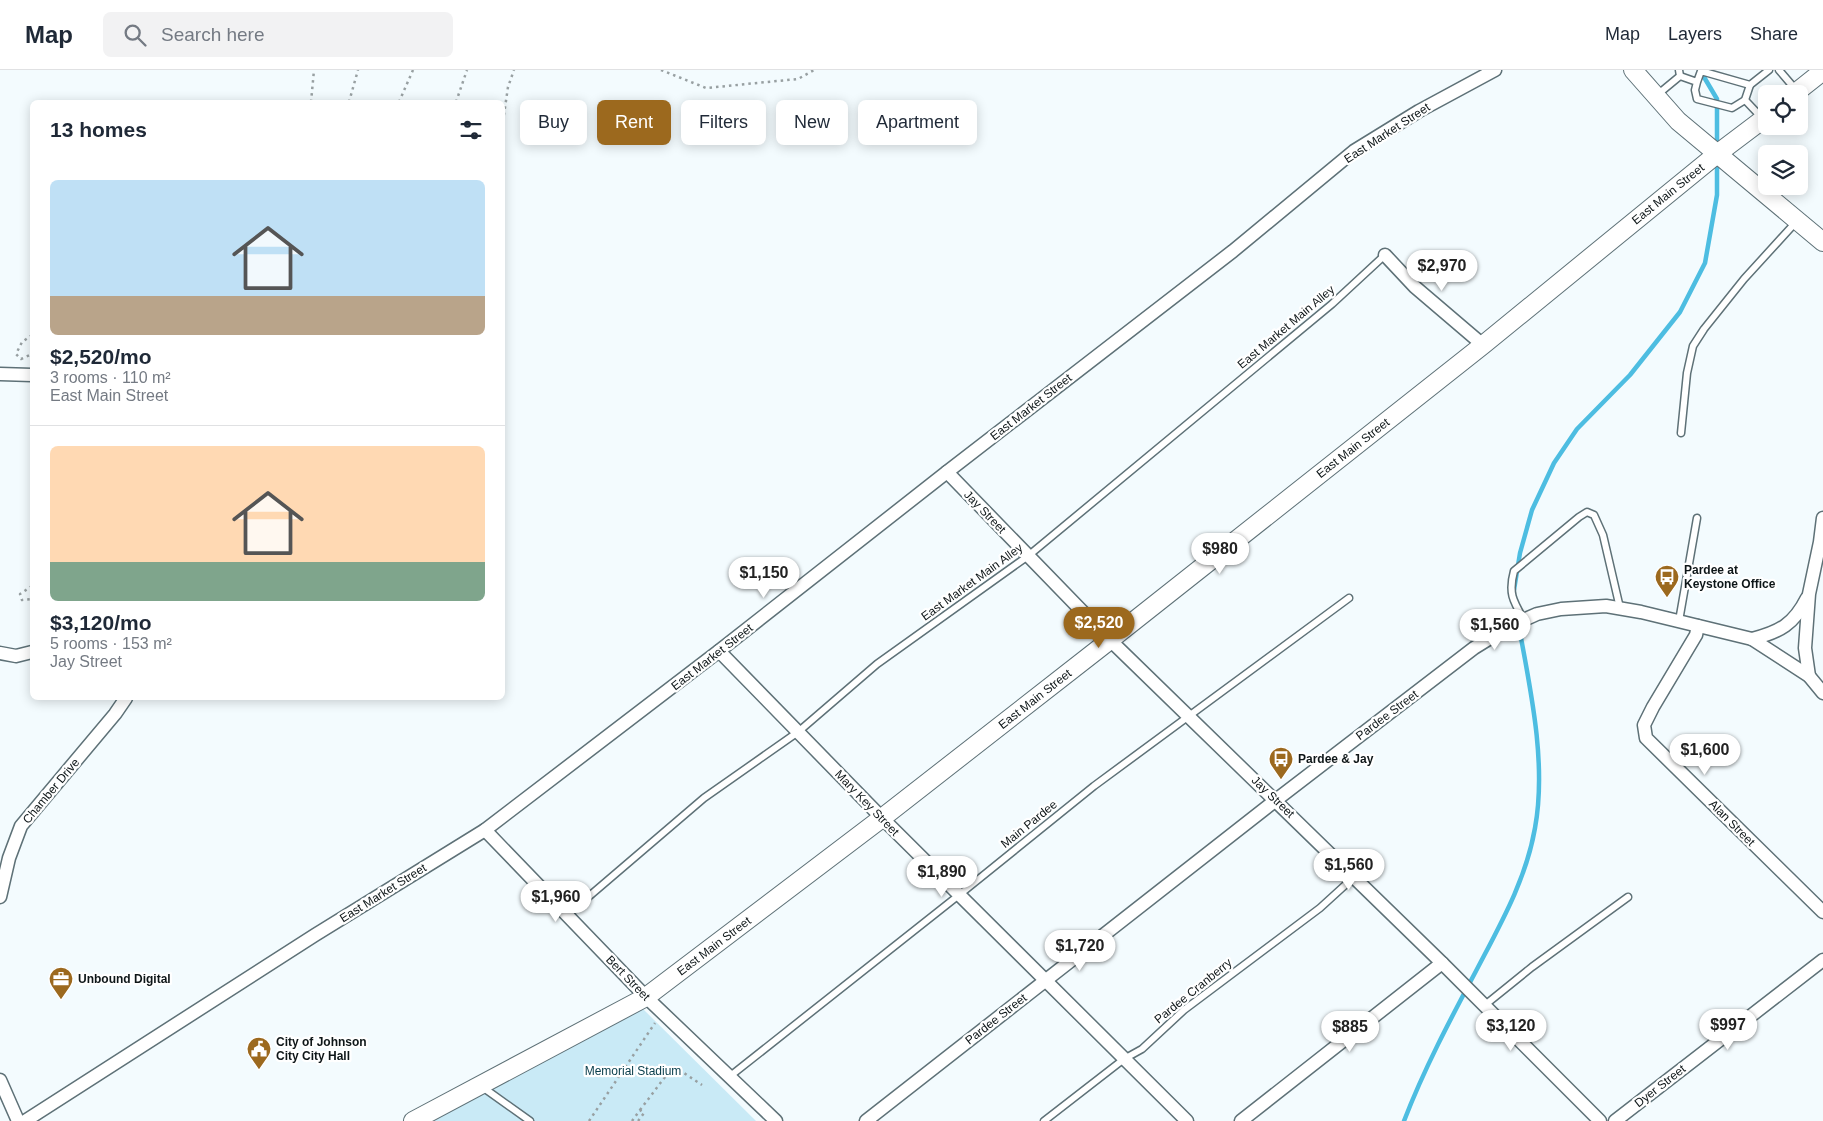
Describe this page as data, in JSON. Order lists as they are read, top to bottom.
{
  "streets": {
    "main road": ["East Main Street"],
    "street": [
      "East Market Street",
      "Jay Street",
      "Pardee Street",
      "Chamber Drive",
      "Mary Key Street",
      "Alan Street",
      "Bert Street",
      "Dyer Street"
    ],
    "lane": ["East Market Main Alley", "Main Pardee", "Pardee Cranberry"]
  },
  "crossings": [
    ["East Market Street", "Jay Street"],
    ["East Market Street", "Mary Key Street"],
    ["East Market Street", "Bert Street"],
    ["East Main Street", "Jay Street"],
    ["East Main Street", "Mary Key Street"],
    ["East Main Street", "Bert Street"],
    ["East Market Main Alley", "Jay Street"],
    ["East Market Main Alley", "Mary Key Street"],
    ["East Market Main Alley", "Bert Street"],
    ["Jay Street", "Pardee Street"],
    ["Jay Street", "Main Pardee"],
    ["Jay Street", "Pardee Cranberry"],
    ["Pardee Street", "Mary Key Street"],
    ["Pardee Street", "Alan Street"],
    ["Mary Key Street", "Main Pardee"],
    ["Mary Key Street", "Pardee Cranberry"],
    ["Main Pardee", "Bert Street"]
  ],
  "parks": ["Memorial Stadium"],
  "places": {
    "bus stop": ["Pardee at Keystone Office", "Pardee & Jay"],
    "office": ["Unbound Digital"],
    "public building": ["City of Johnson City City Hall"]
  },
  "page": {
    "header": "Map",
    "search": "Search here",
    "nav": ["Map", "Layers", "Share"],
    "chip": [
      "Buy",
      "Rent",
      "Filters",
      "New",
      "Apartment"
    ],
    "heading": "13 homes",
    "list": [
      {
        "name": "$2,520/mo",
        "note": "3 rooms · 110 m² · East Main Street"
      },
      {
        "name": "$3,120/mo",
        "note": "5 rooms · 153 m² · Jay Street"
      }
    ],
    "price": [
      "$2,970",
      "$980",
      "$1,150",
      "$2,520",
      "$1,560",
      "$1,600",
      "$1,560",
      "$1,890",
      "$1,960",
      "$1,720",
      "$997",
      "$3,120",
      "$885"
    ]
  }
}
